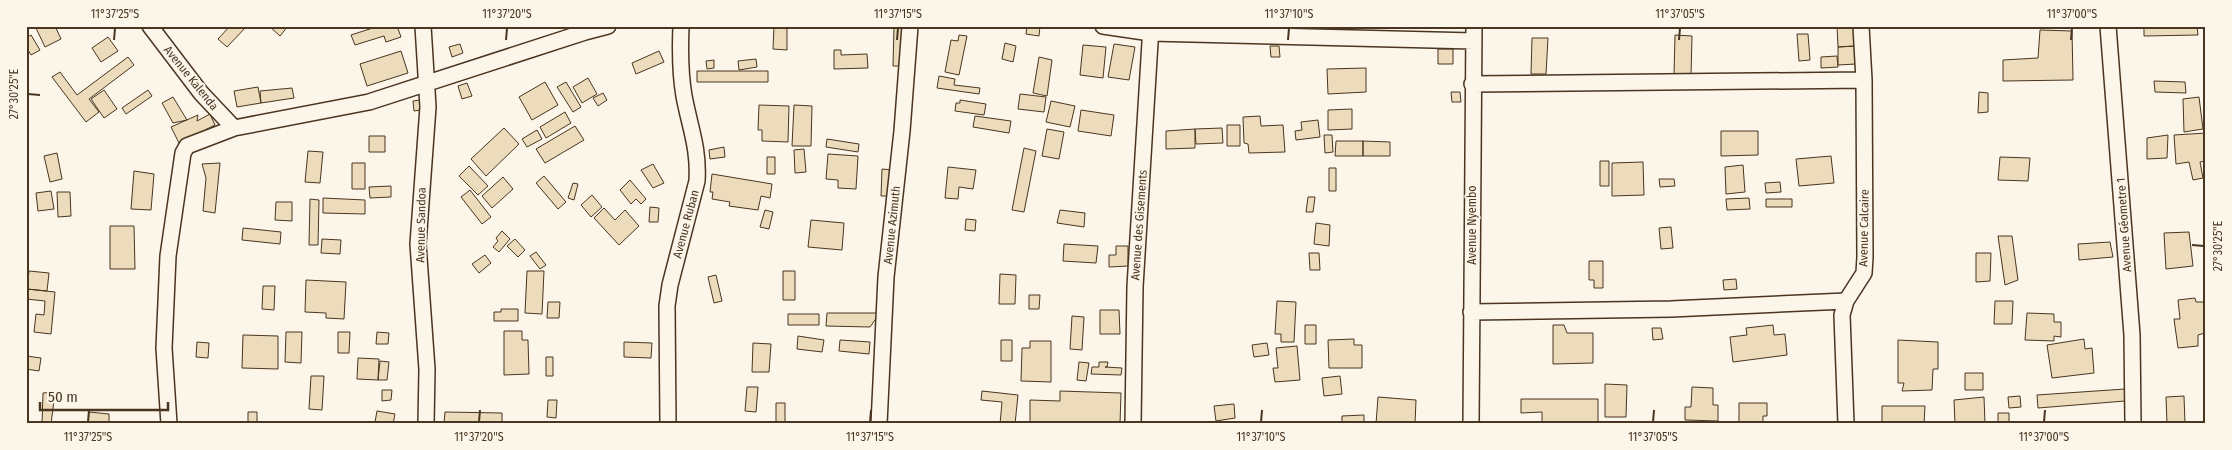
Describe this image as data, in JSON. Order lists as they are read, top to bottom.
{
  "streets": {
    "street": [
      "Avenue Kalenda",
      "Avenue Ruban",
      "Avenue Sandoa",
      "Avenue Azimuth",
      "Avenue des Gisements",
      "Avenue Nyembo",
      "Avenue Géometre 1",
      "Avenue Calcaire"
    ]
  },
  "scale_bar": "50 m",
  "coordinates": [
    "11°37'25\"S",
    "11°37'20\"S",
    "11°37'15\"S",
    "11°37'10\"S",
    "11°37'05\"S",
    "11°37'00\"S",
    "27°30'25\"E"
  ]
}
